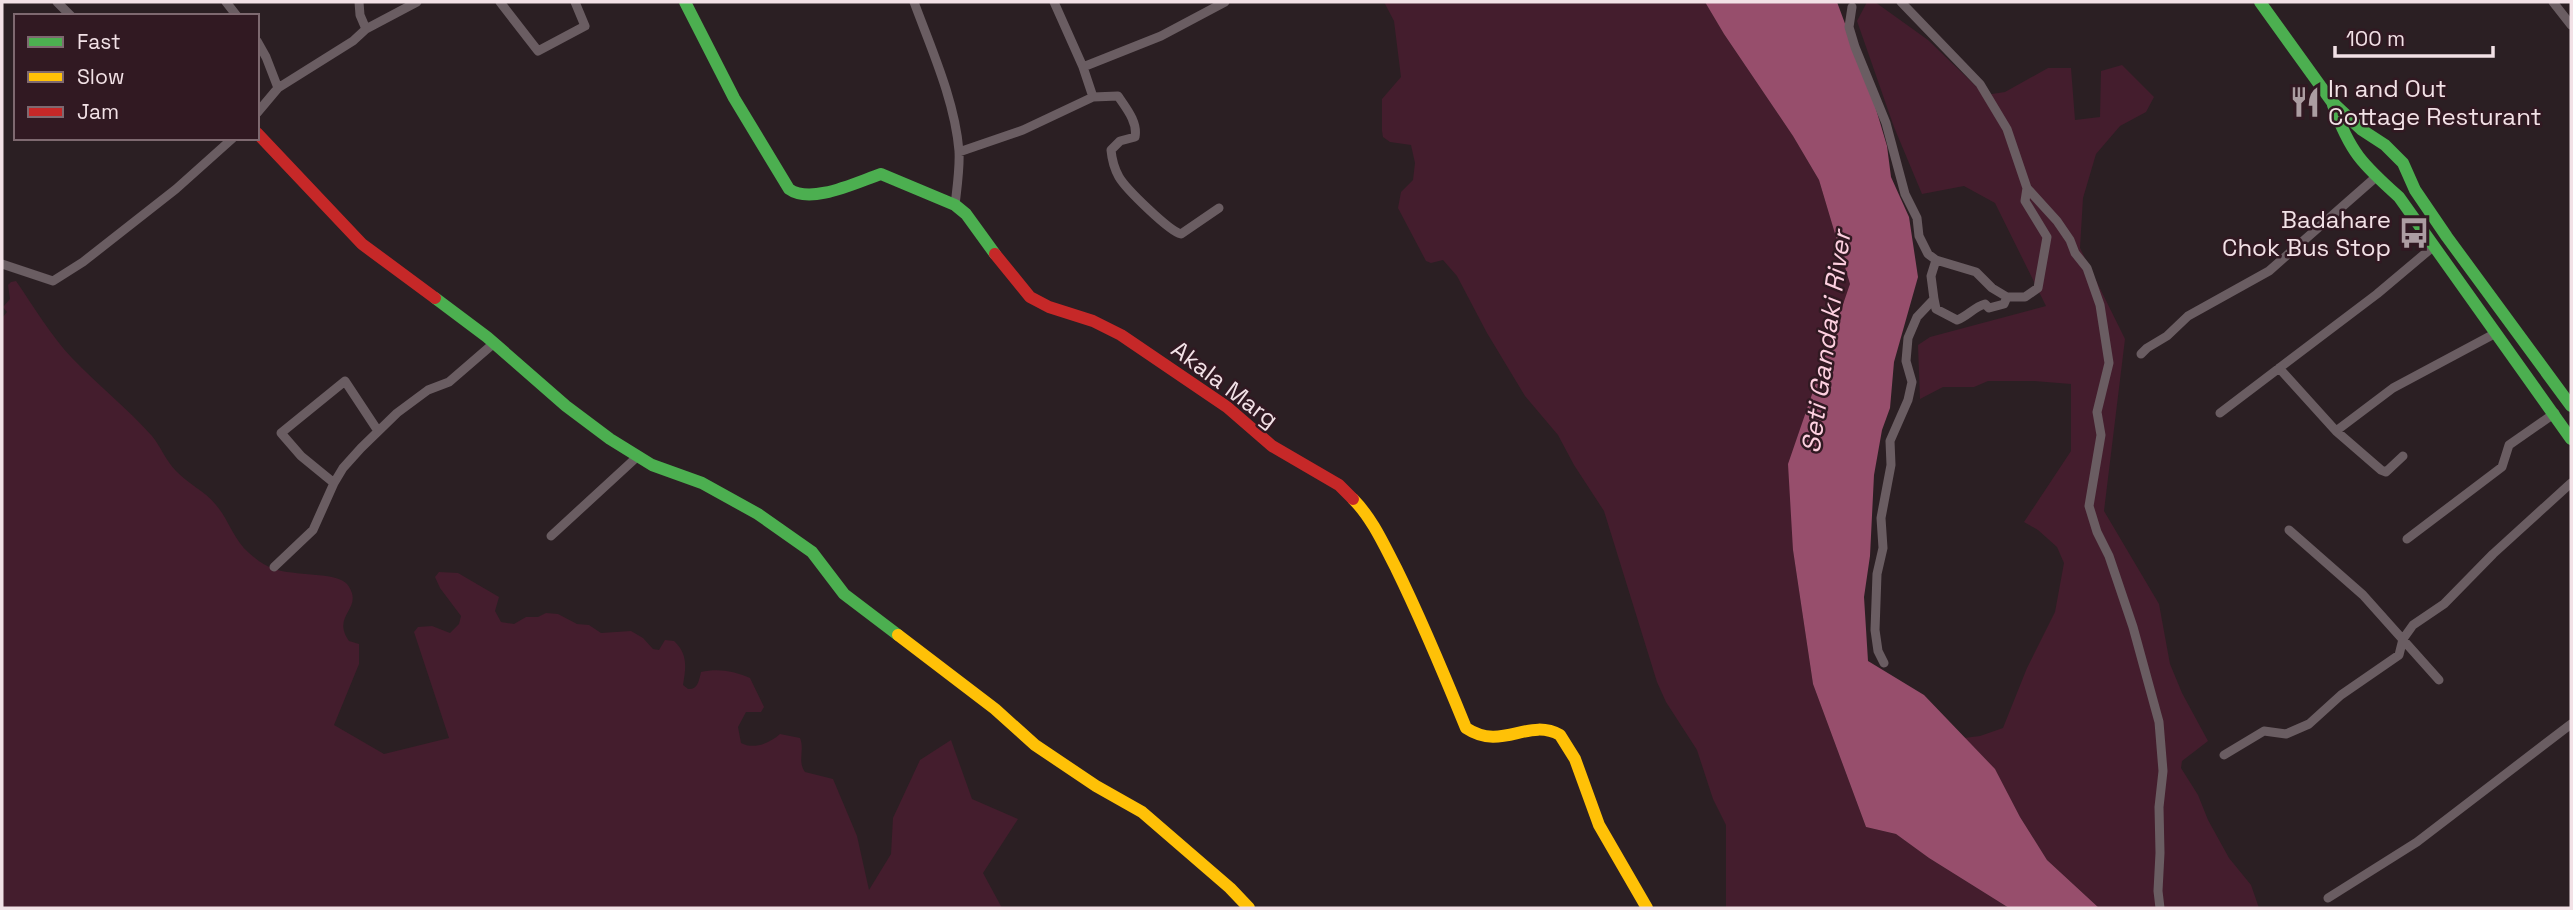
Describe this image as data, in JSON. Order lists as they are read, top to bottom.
{
  "streets": {
    "main road": ["Akala Marg"]
  },
  "water": ["Seti Gandaki River"],
  "places": {
    "restaurant": ["In and Out Cottage Resturant"],
    "bus stop": ["Badahare Chok Bus Stop"]
  },
  "legend": ["Fast", "Slow", "Jam"],
  "scale_bar": "100 m"
}
